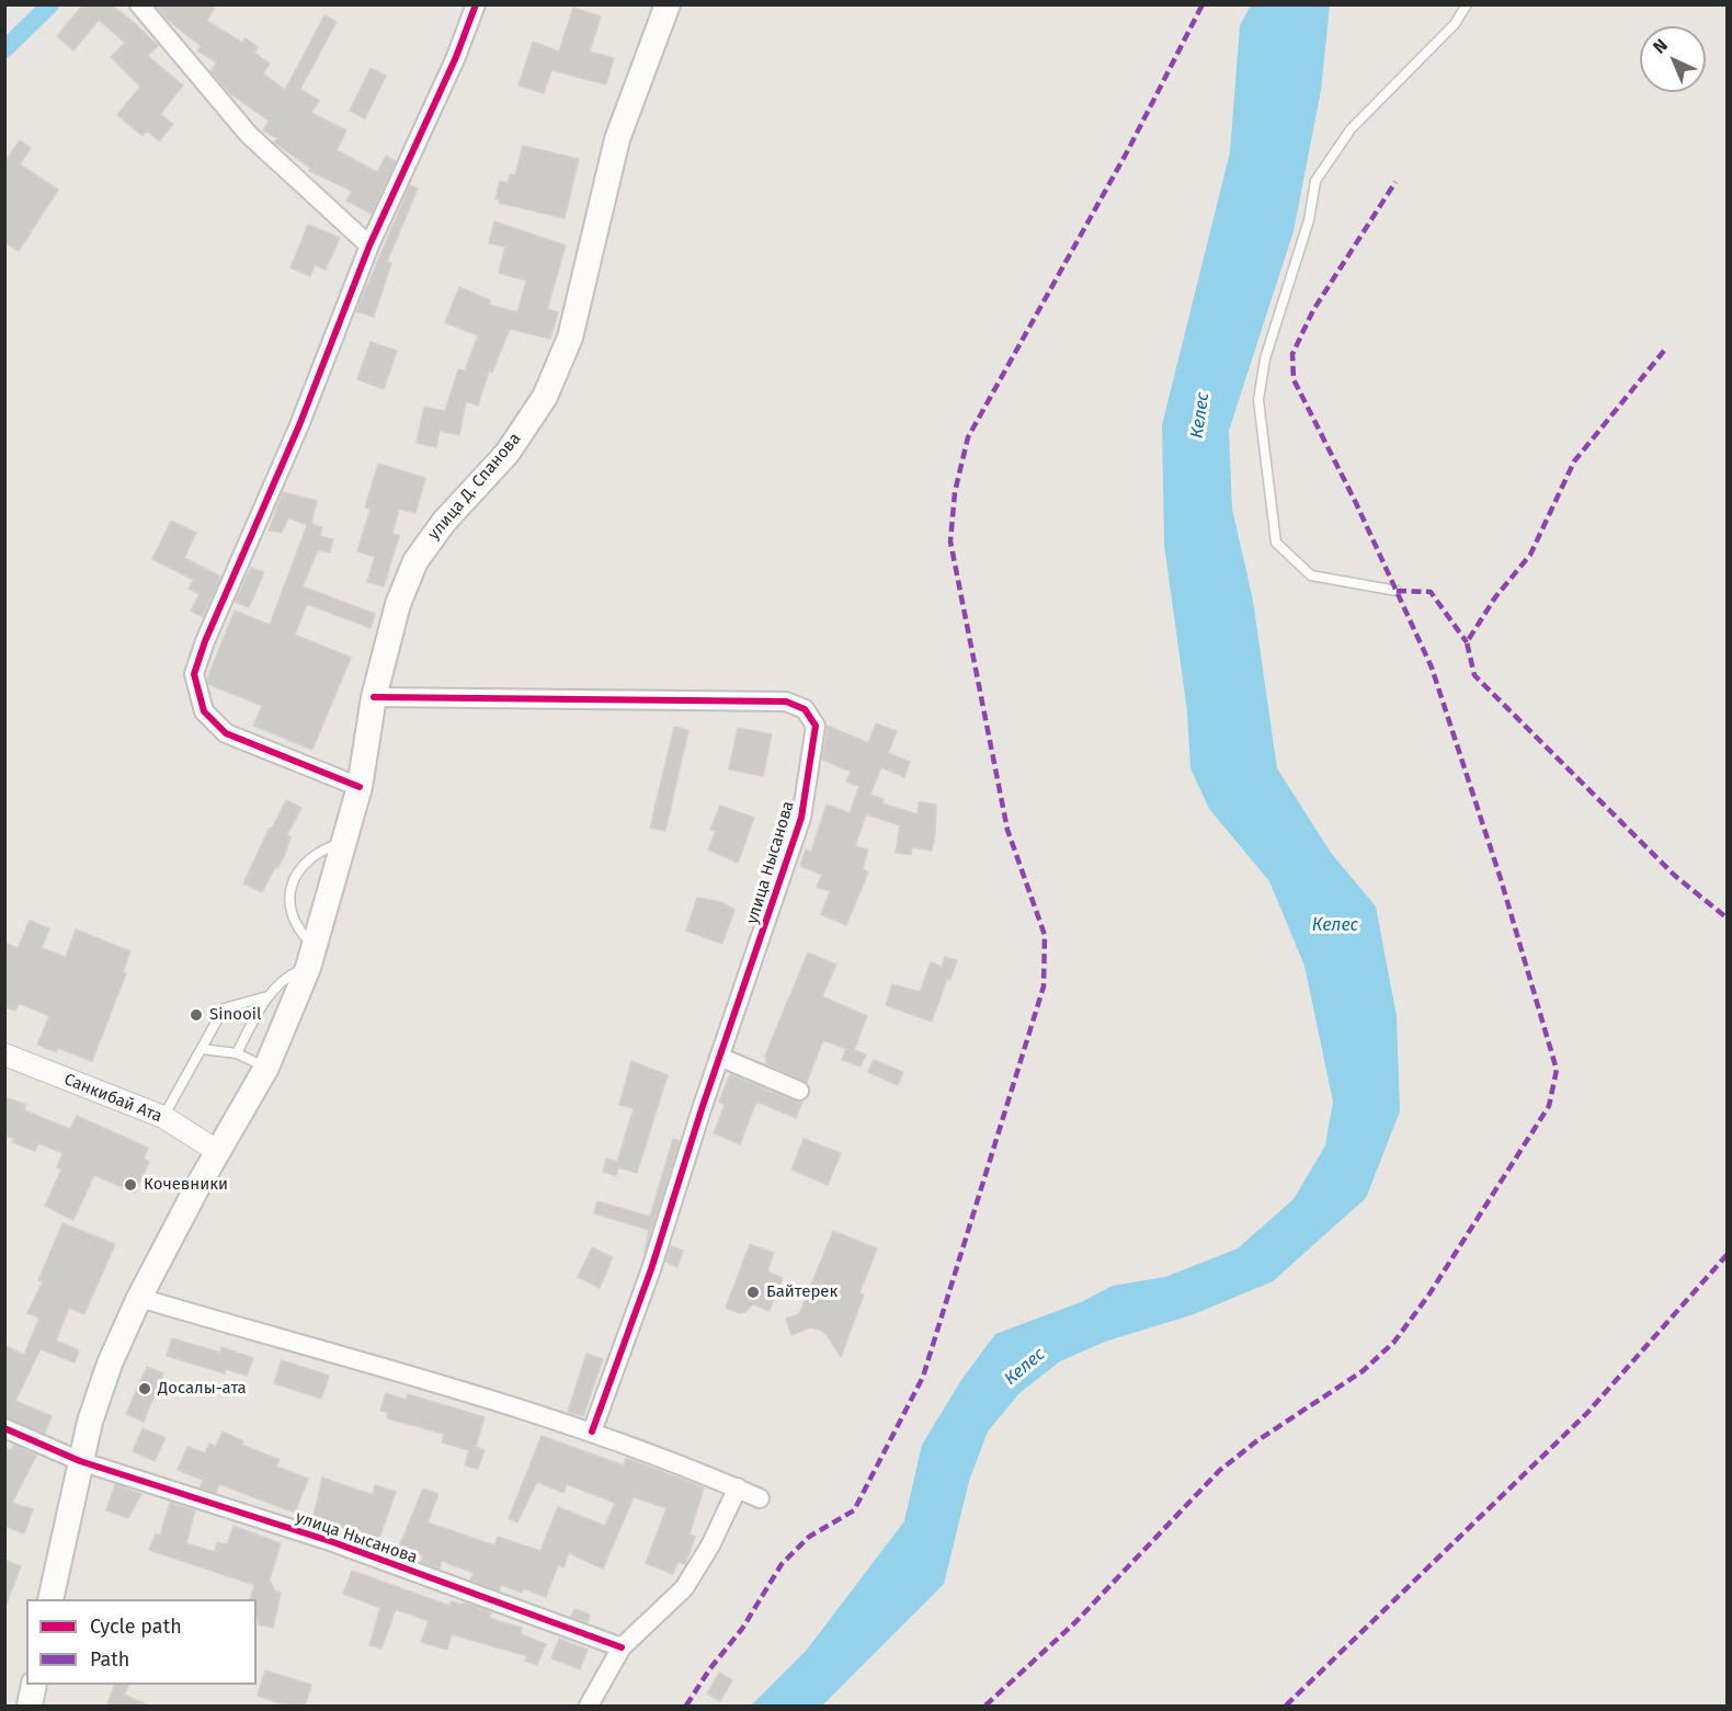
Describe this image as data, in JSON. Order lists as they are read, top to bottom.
{
  "streets": {
    "main road": ["улица Д. Спанова"],
    "street": ["улица Нысанова", "Санкибай Ата"]
  },
  "crossings": [
    ["улица Д. Спанова", "улица Нысанова"],
    ["улица Д. Спанова", "Санкибай Ата"]
  ],
  "water": ["Келес"],
  "places": [
    "Sinooil",
    "Кочевники",
    "Байтерек",
    "Досалы-ата"
  ],
  "legend": ["Cycle path", "Path"],
  "north": "top left"
}
